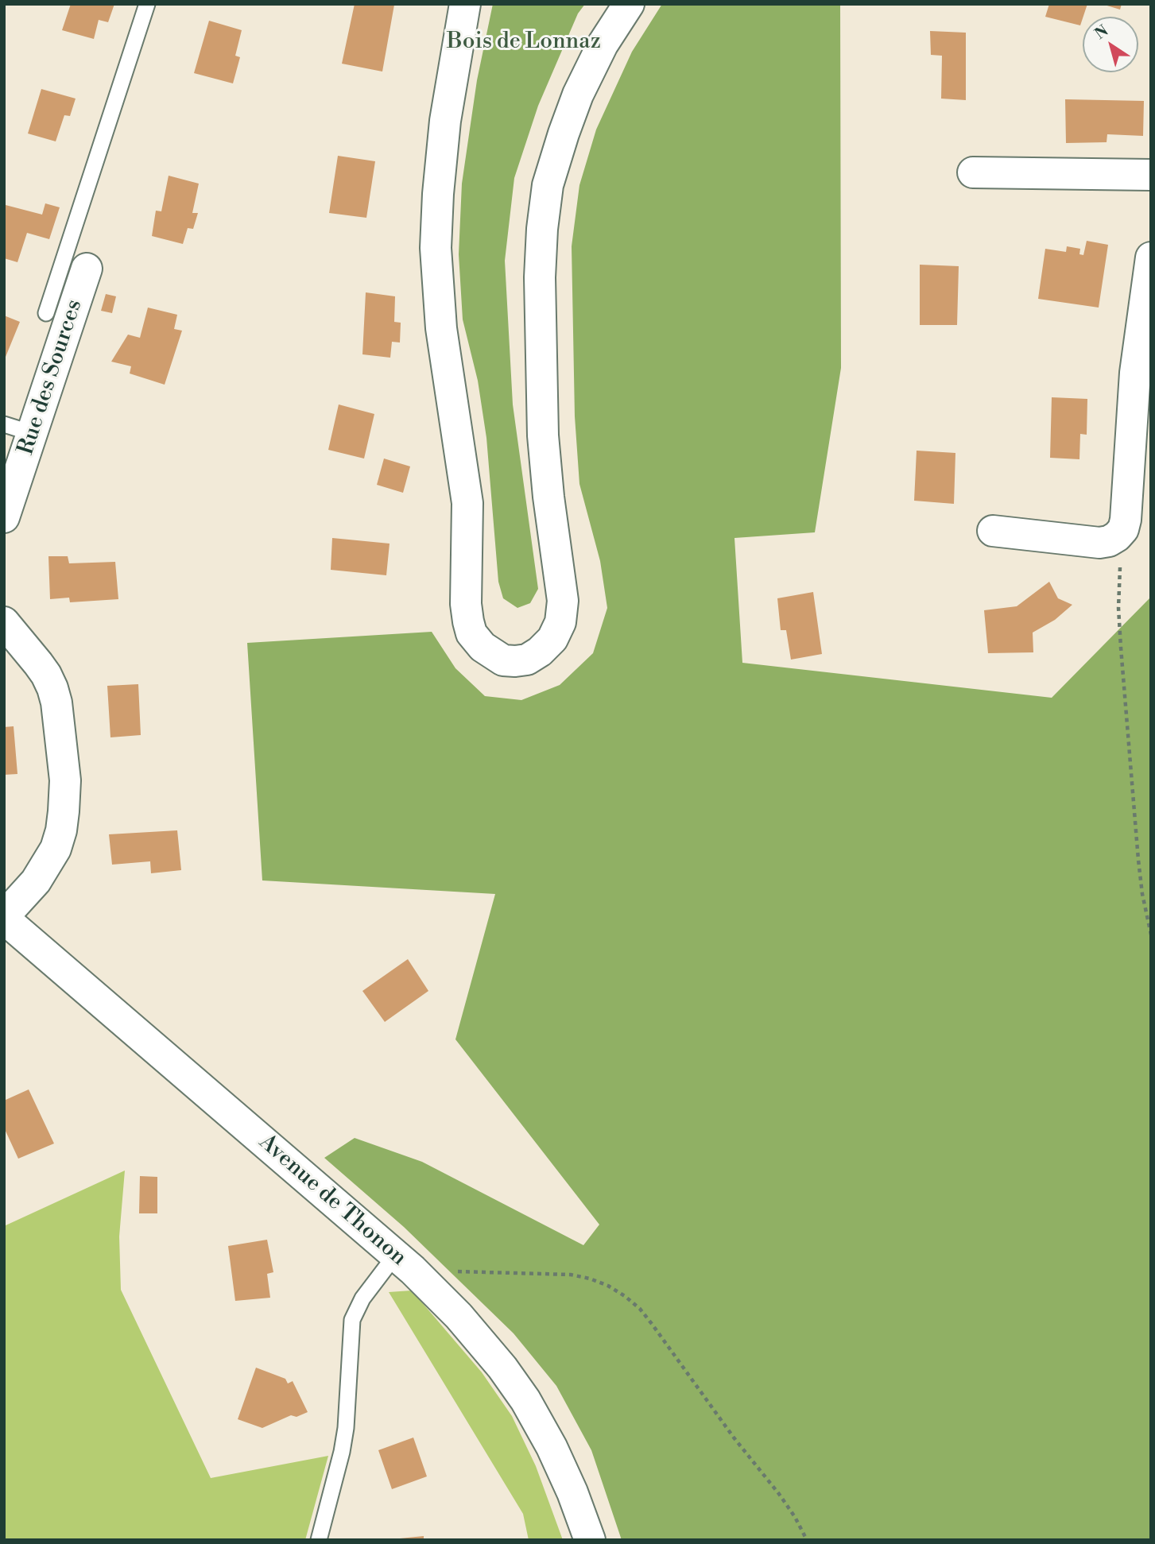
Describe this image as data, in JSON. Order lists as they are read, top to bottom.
{
  "streets": {
    "street": ["Rue des Sources", "Avenue de Thonon"]
  },
  "parks": ["Bois de Lonnaz"],
  "north": "top left"
}
